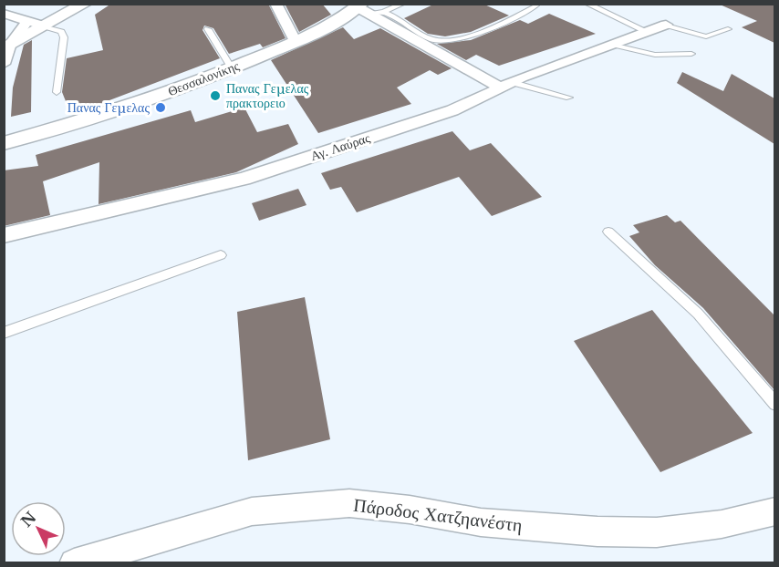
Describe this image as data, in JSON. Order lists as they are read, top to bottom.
{
  "streets": {
    "street": ["Θεσσαλονίκης", "Αγ. Λαύρας", "Πάροδος Χατζηανέστη"]
  },
  "places": ["Πανας Γεμελας πρακτορειο", "Πανας Γεμελας"],
  "north": "top left"
}
